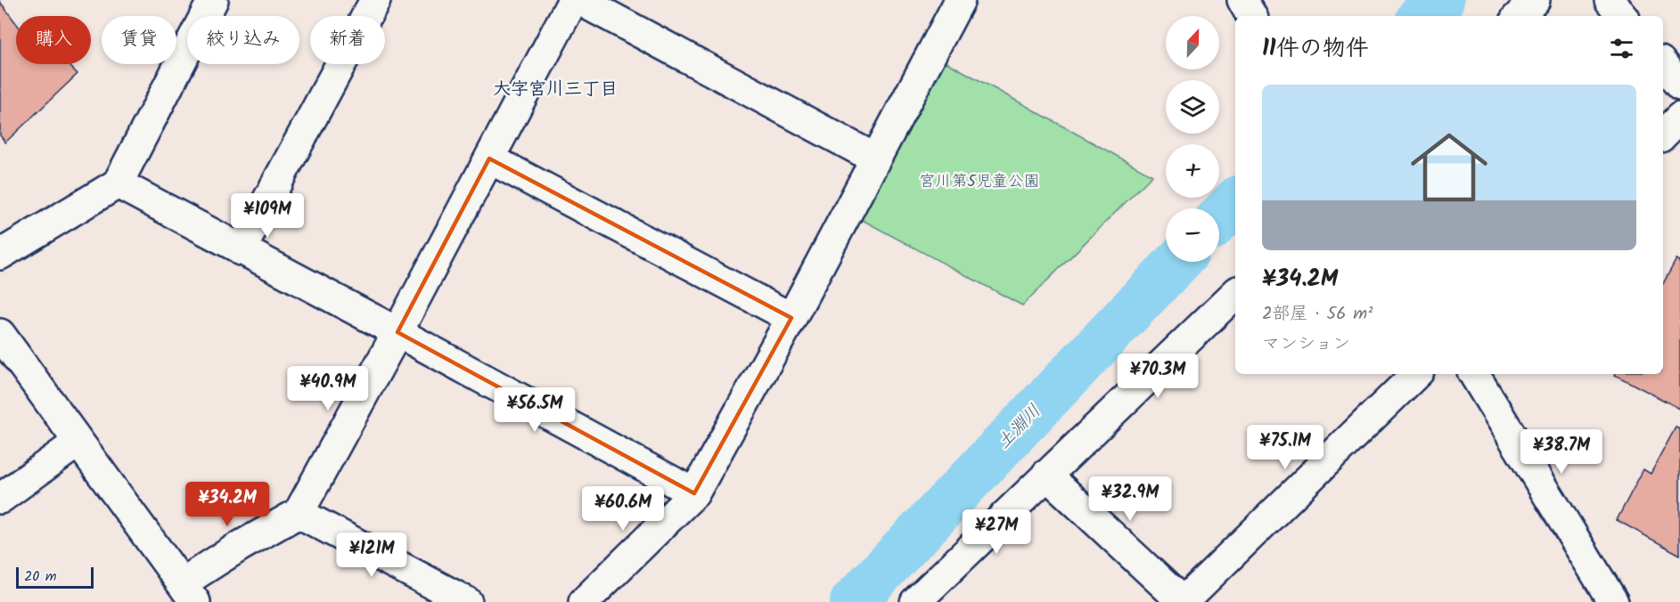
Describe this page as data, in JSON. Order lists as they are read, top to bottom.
{
  "districts": ["大字宮川三丁目"],
  "water": ["土淵川"],
  "parks": ["宮川第5児童公園"],
  "scale_bar": "20 m",
  "north": "top",
  "page": {
    "map_buttons": ["+", "−"],
    "chip": [
      "購入",
      "賃貸",
      "絞り込み",
      "新着"
    ],
    "heading": "11件の物件",
    "list": [
      {
        "name": "¥34.2M",
        "note": "2部屋 · 56 m² · マンション"
      }
    ],
    "price": [
      "¥109M",
      "¥70.3M",
      "¥40.9M",
      "¥56.5M",
      "¥75.1M",
      "¥38.7M",
      "¥32.9M",
      "¥34.2M",
      "¥60.6M",
      "¥27M",
      "¥121M"
    ],
    "scale": "20 m"
  }
}
